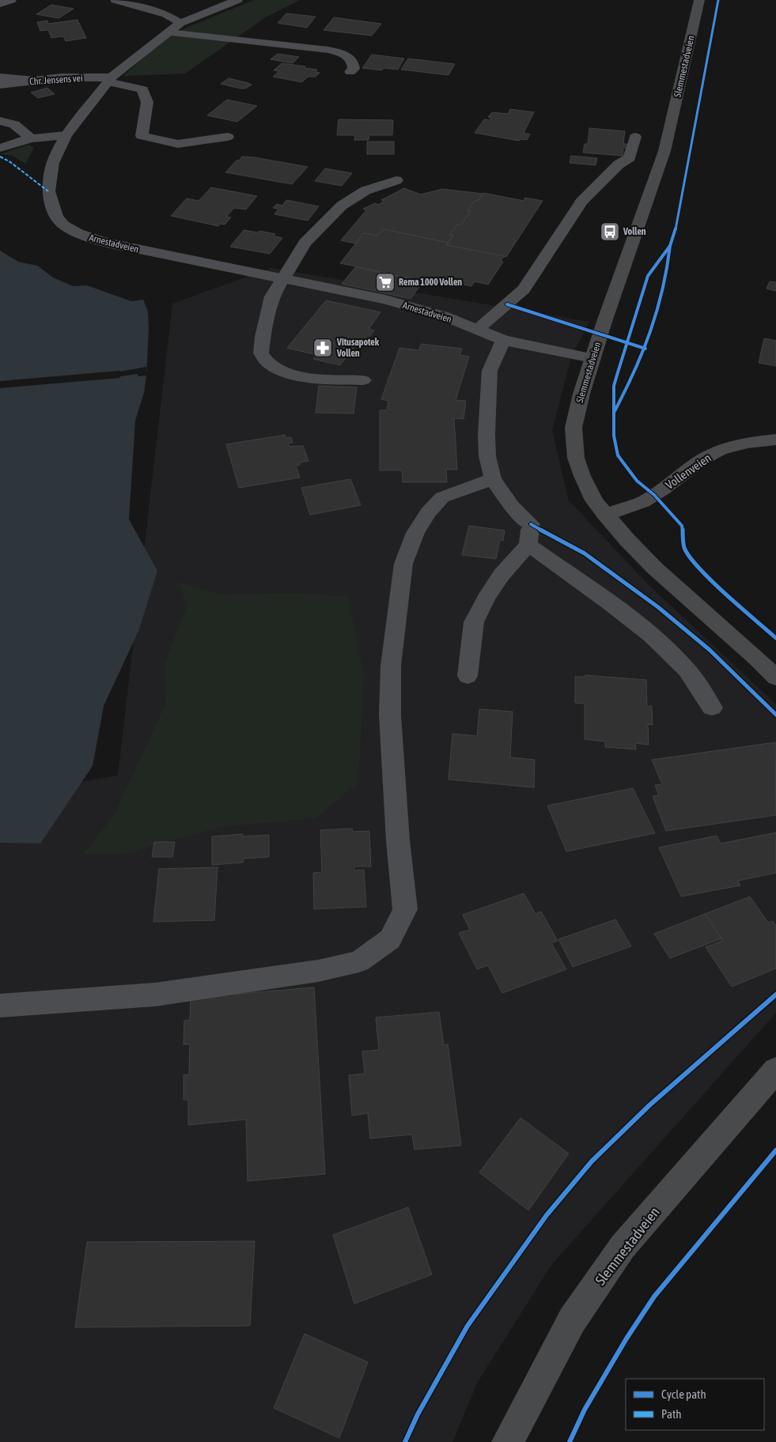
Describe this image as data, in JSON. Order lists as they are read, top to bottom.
{
  "streets": {
    "main road": ["Slemmestadveien", "Vollenveien"],
    "street": ["Chr. Jensens vei", "Arnestadveien"]
  },
  "crossings": [
    ["Slemmestadveien", "Arnestadveien"],
    ["Slemmestadveien", "Vollenveien"],
    ["Chr. Jensens vei", "Arnestadveien"]
  ],
  "places": {
    "bus stop": ["Vollen"],
    "supermarket": ["Rema 1000 Vollen"],
    "pharmacy": ["Vitusapotek Vollen"]
  },
  "legend": ["Cycle path", "Path"]
}
